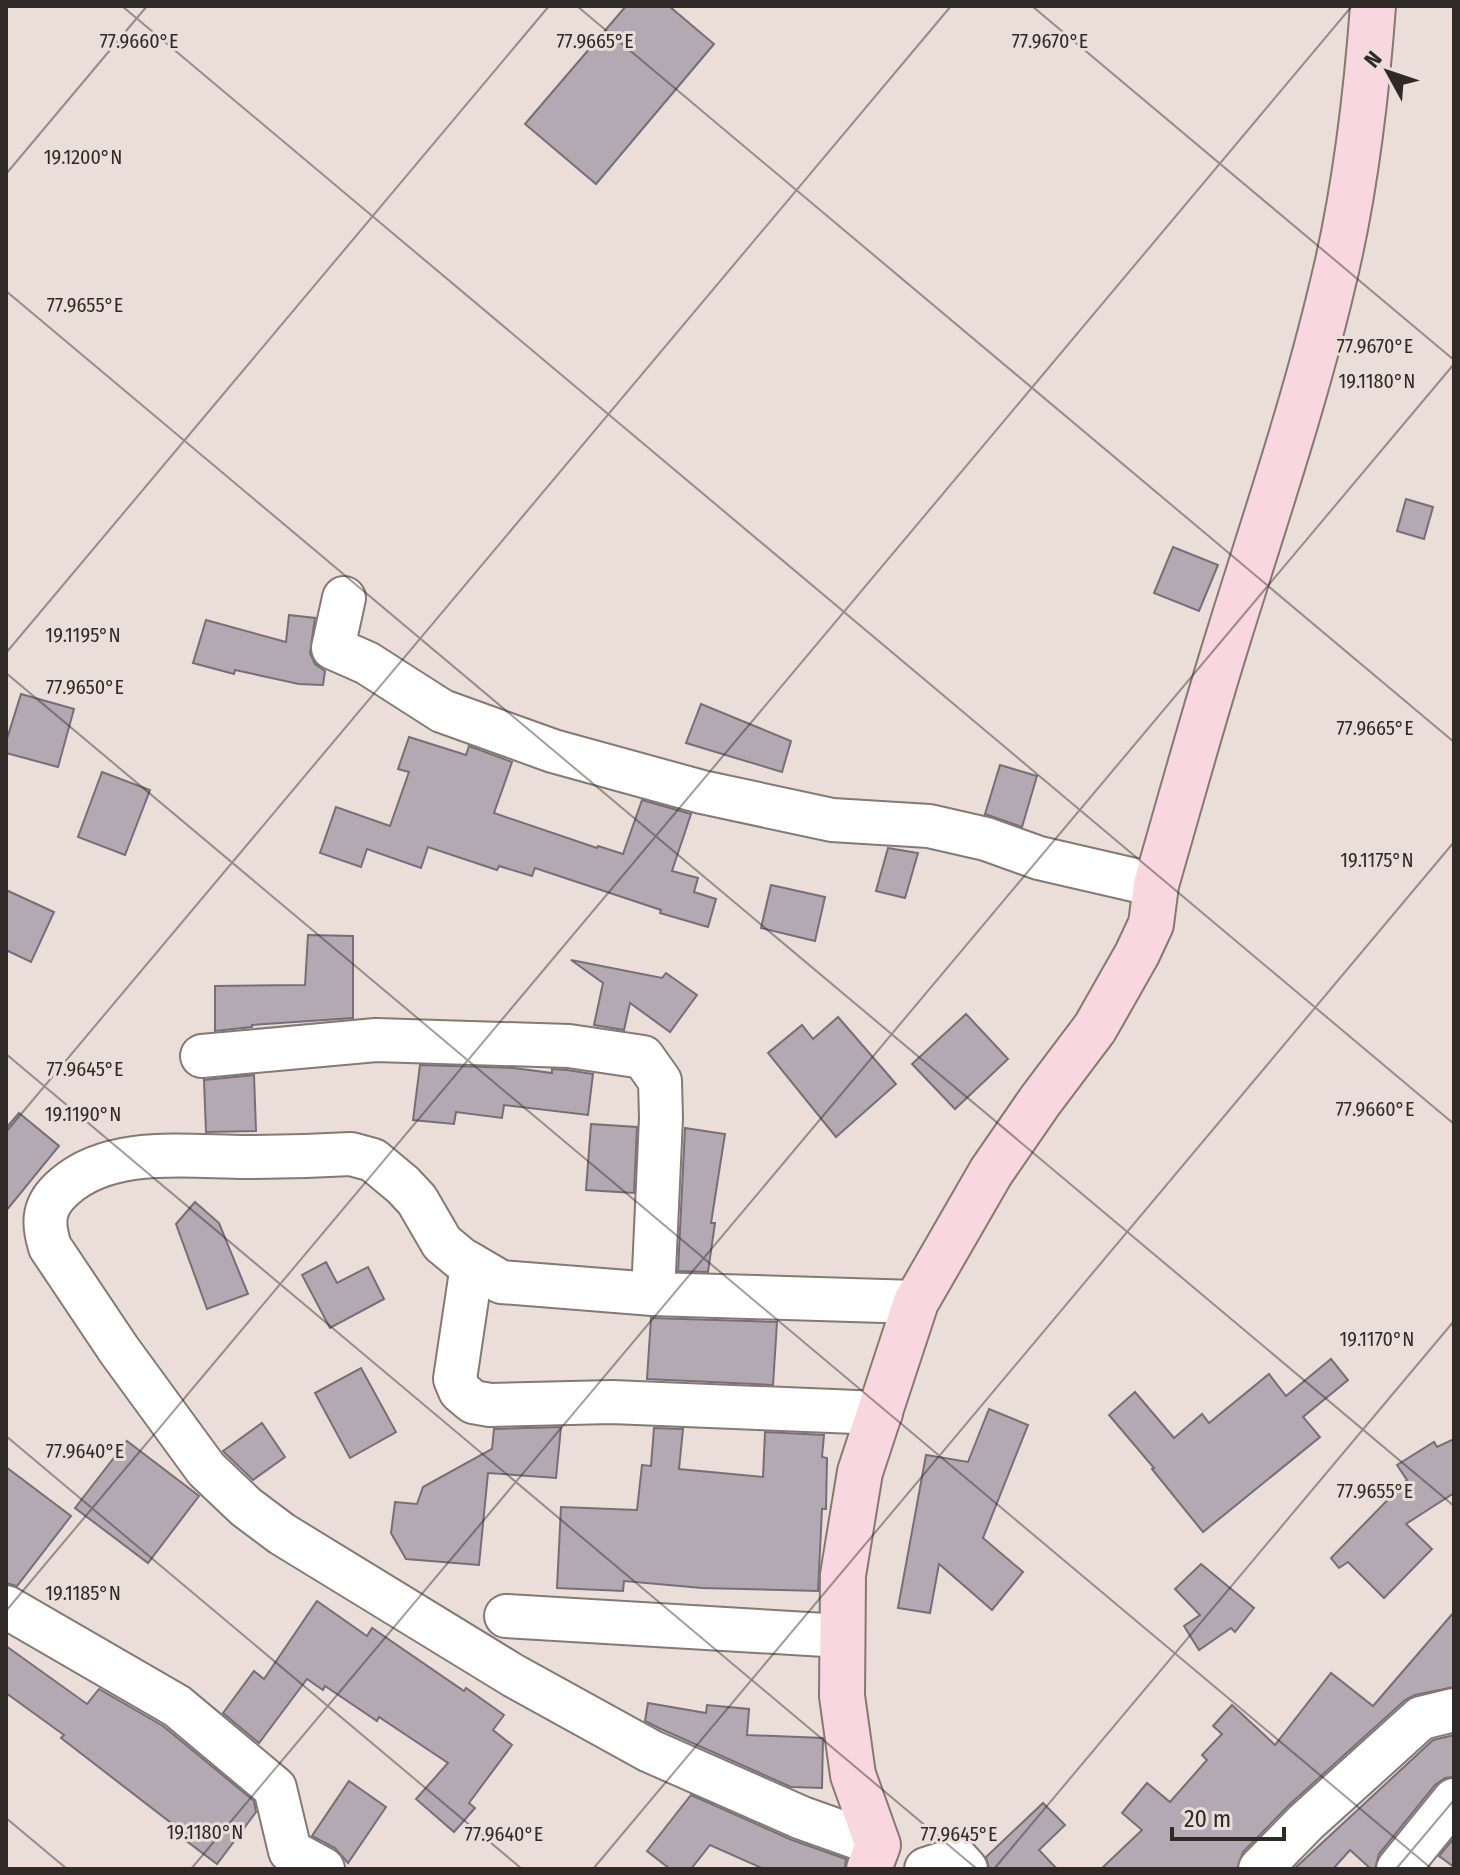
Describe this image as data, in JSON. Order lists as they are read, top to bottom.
{
  "scale_bar": "20 m",
  "north": "top left",
  "coordinates": [
    "77.9665°E",
    "77.9660°E",
    "77.9670°E",
    "19.1200°N",
    "77.9655°E",
    "19.1180°N",
    "19.1195°N",
    "77.9650°E",
    "19.1175°N",
    "77.9645°E",
    "19.1190°N",
    "19.1170°N",
    "77.9640°E",
    "19.1185°N"
  ]
}
